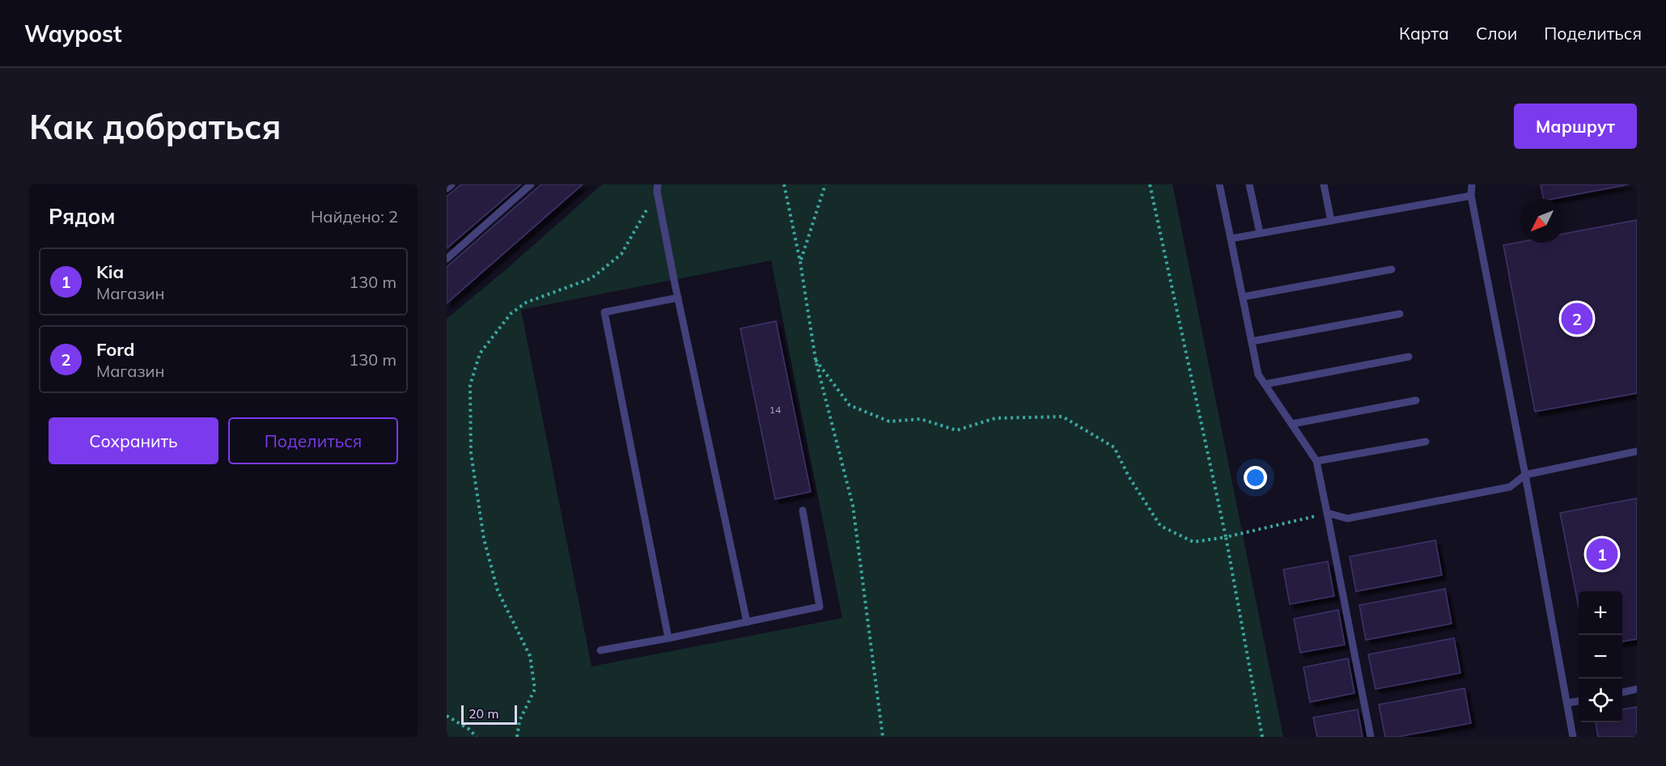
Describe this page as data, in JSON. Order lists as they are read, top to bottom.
{
  "house_numbers": ["14"],
  "scale_bar": "20 m",
  "north": "bottom left",
  "page": {
    "header": "Waypost",
    "nav": ["Карта", "Слои", "Поделиться"],
    "buttons": [
      "Маршрут",
      ["Сохранить", "Поделиться"]
    ],
    "title": "Как добраться",
    "heading": ["Рядом", "Найдено: 2"],
    "list": [
      {
        "mark": "1",
        "name": "Kia",
        "note": "Магазин",
        "value": "130 m"
      },
      {
        "mark": "2",
        "name": "Ford",
        "note": "Магазин",
        "value": "130 m"
      }
    ],
    "pins": ["2", "1"],
    "map_buttons": ["+", "−"],
    "scale": "20 m"
  }
}
